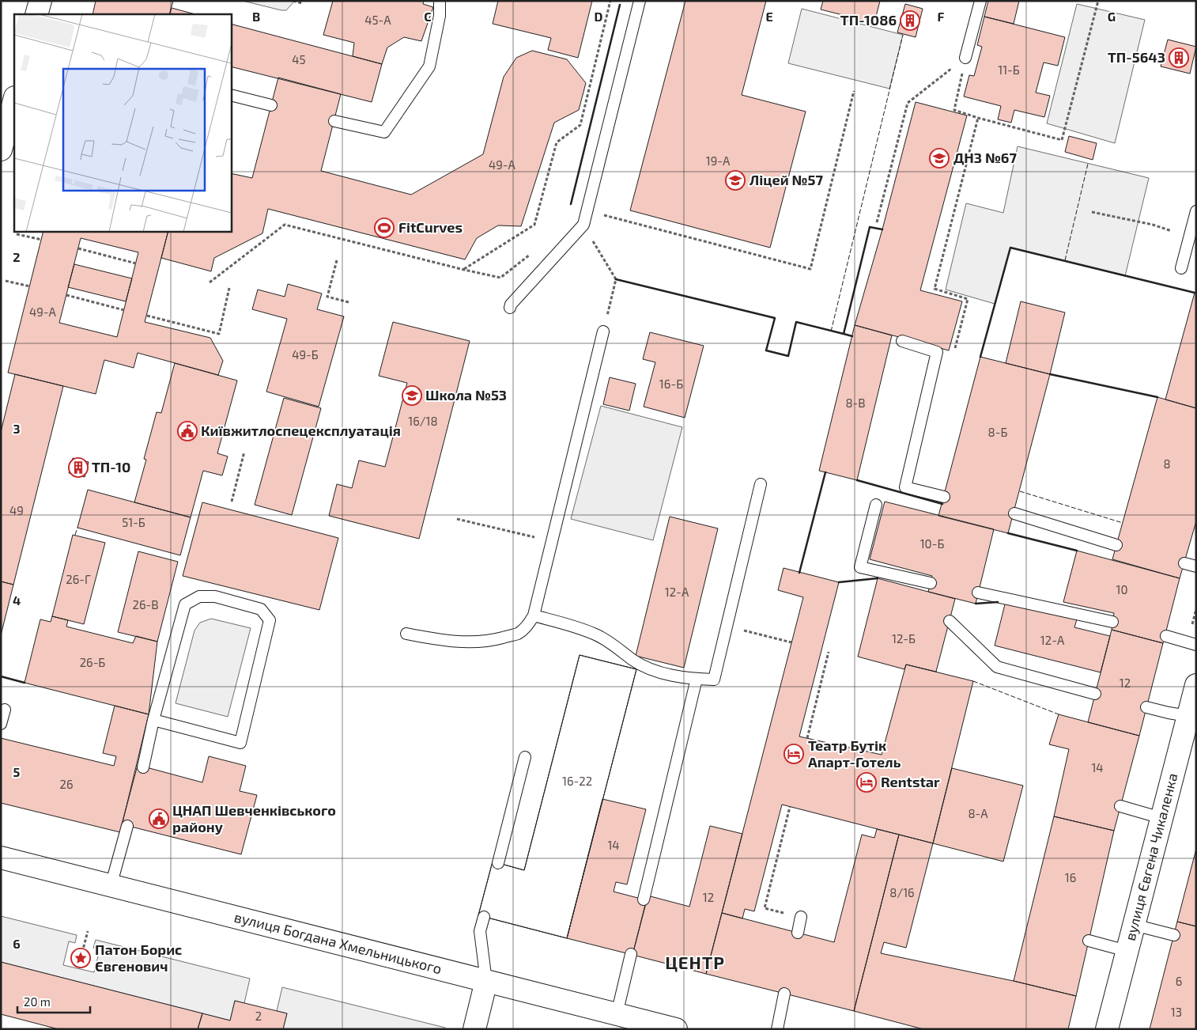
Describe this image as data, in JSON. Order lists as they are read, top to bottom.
{
  "streets": {
    "street": ["вулиця Євгена Чикаленка", "вулиця Богдана Хмельницького"]
  },
  "districts": ["ЦЕНТР"],
  "places": {
    "building": ["ТП-1086", "ТП-5643", "ТП-10"],
    "school or university": ["ДНЗ №67", "Ліцей №57", "Школа №53"],
    "sports": ["FitCurves"],
    "public building": ["Київжитлоспецексплуатація", "ЦНАП Шевченківського району"],
    "hotel": ["Театр Бутік Апарт-Готель", "Rentstar"],
    "place": ["Патон Борис Євгенович"]
  },
  "house_numbers": [
    "45-А",
    "45",
    "11-Б",
    "19-А",
    "49-А",
    "49-А",
    "49-Б",
    "16-Б",
    "8-В",
    "16/18",
    "8-Б",
    "8",
    "49",
    "51-Б",
    "10-Б",
    "26-Г",
    "10",
    "12-А",
    "26-В",
    "12-Б",
    "12-А",
    "26-Б",
    "12",
    "14",
    "16-22",
    "26",
    "8-А",
    "14",
    "16",
    "8/16",
    "12",
    "6",
    "13",
    "2"
  ],
  "scale_bar": "20 m",
  "grid": {
    "columns": [
      "B",
      "C",
      "D",
      "E",
      "F",
      "G"
    ],
    "rows": [
      "2",
      "3",
      "4",
      "5",
      "6"
    ]
  }
}
